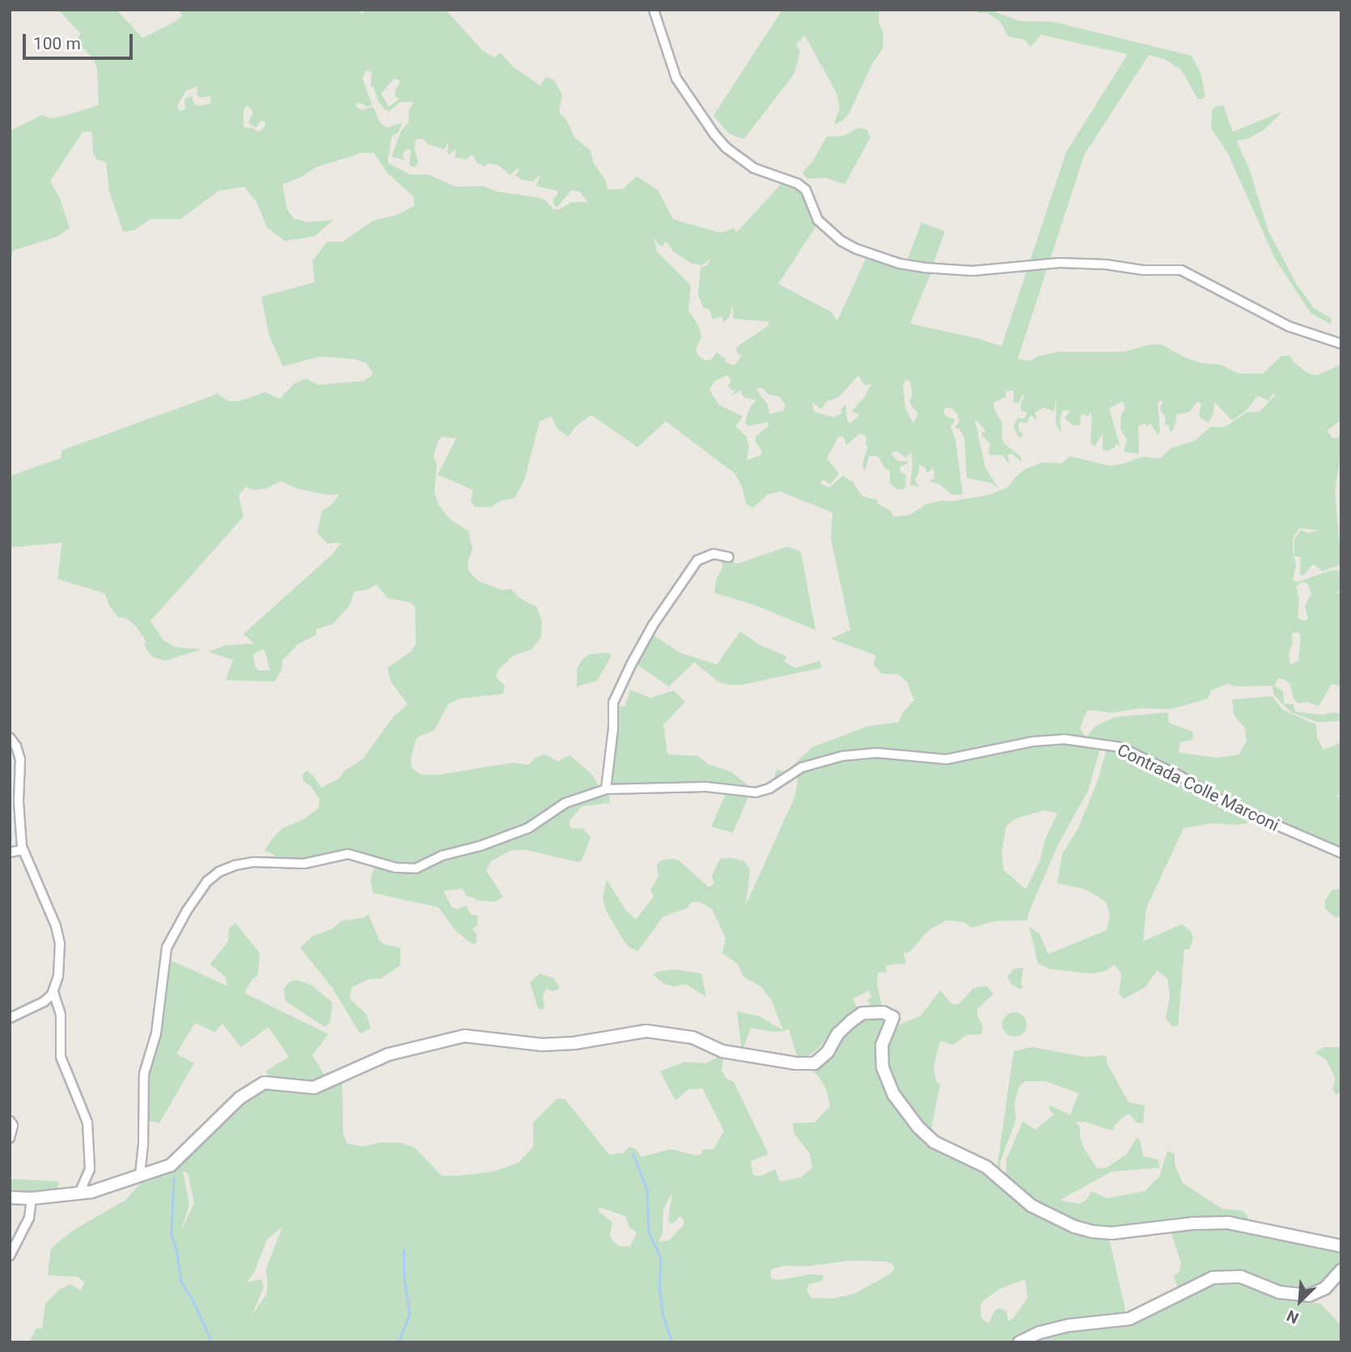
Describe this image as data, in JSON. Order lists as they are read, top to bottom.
{
  "streets": {
    "street": ["Contrada Colle Marconi"]
  },
  "scale_bar": "100 m",
  "north": "bottom left"
}
